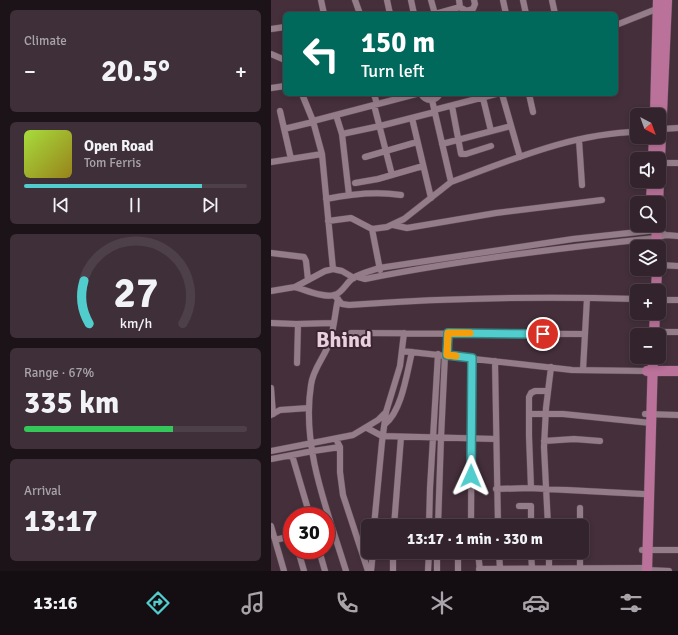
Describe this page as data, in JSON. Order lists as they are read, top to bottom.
{
  "districts": ["Bhind"],
  "north": "bottom right",
  "page": {
    "tile": [
      "Climate",
      ["Range · 67%", "335 km"],
      ["Arrival", "13:17"]
    ],
    "turn": ["150 m", "Turn left"],
    "heat": ["−", "20.5°", "+"],
    "map_buttons": ["+", "−"],
    "song": ["Open Road", "Tom Ferris"],
    "limit": "30",
    "trip": "13:17 · 1 min · 330 m",
    "tabs": "13:16",
    "gauge": ["27", "km/h"]
  }
}
